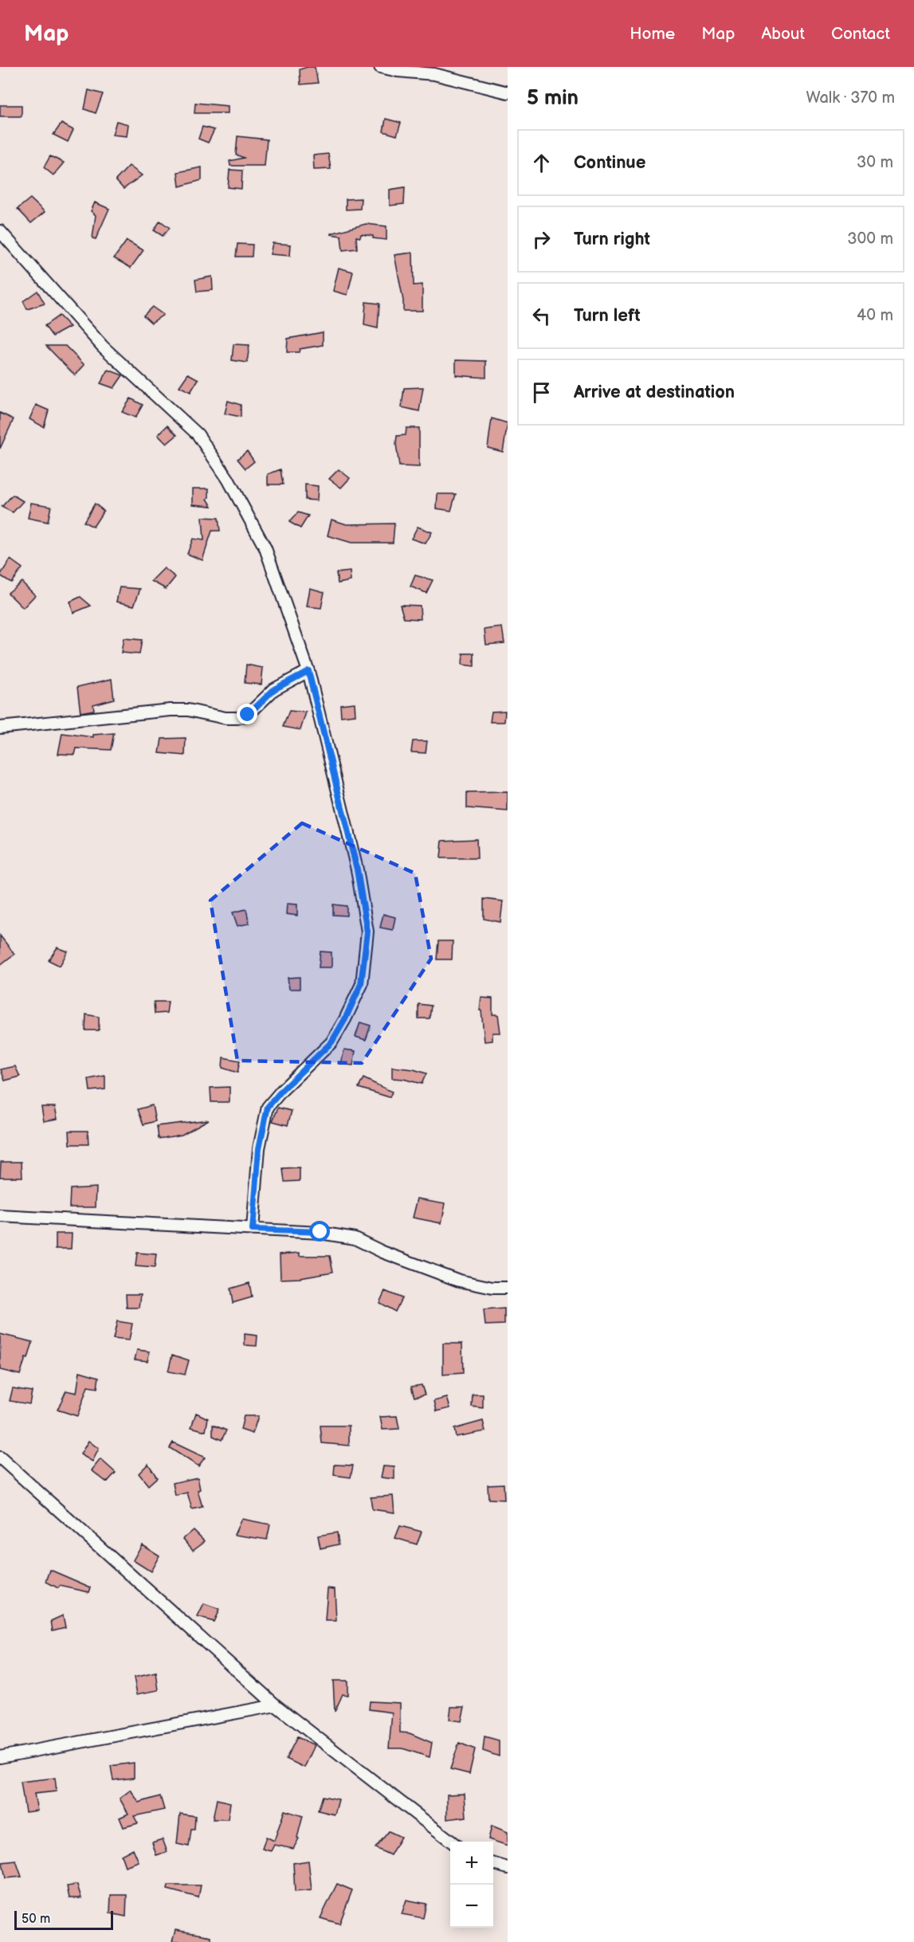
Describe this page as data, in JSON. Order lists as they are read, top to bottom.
{
  "scale_bar": "50 m",
  "page": {
    "header": "Map",
    "nav": [
      "Home",
      "Map",
      "About",
      "Contact"
    ],
    "heading": ["5 min", "Walk · 370 m"],
    "list": [
      ["Continue", "30 m"],
      ["Turn right", "300 m"],
      ["Turn left", "40 m"],
      "Arrive at destination"
    ],
    "map_buttons": ["+", "−"],
    "scale": "50 m"
  }
}
